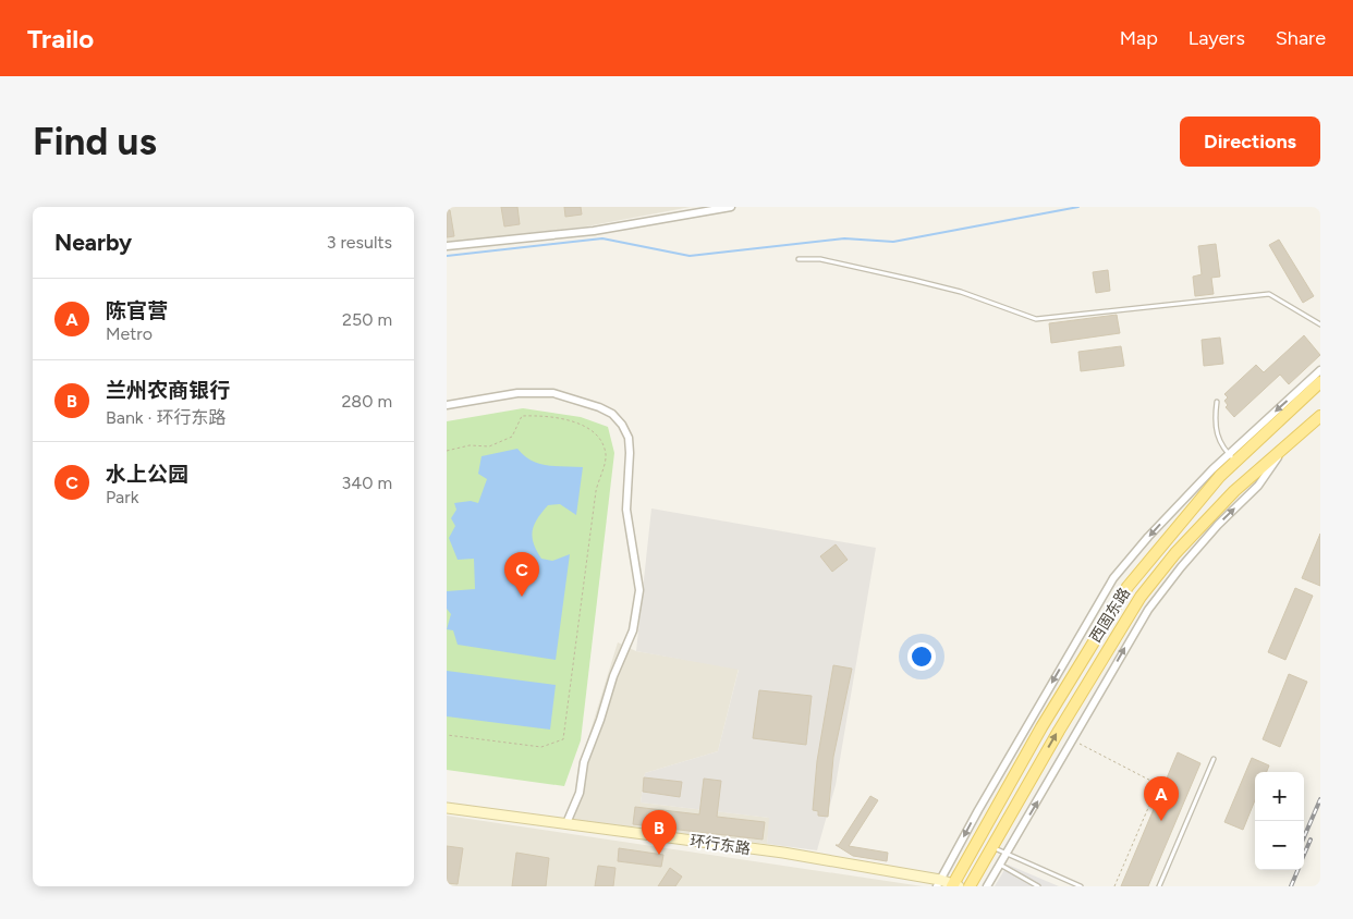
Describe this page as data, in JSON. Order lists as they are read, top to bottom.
{
  "streets": {
    "main road": ["西固东路"],
    "street": ["环行东路"]
  },
  "crossings": [
    ["西固东路", "环行东路"]
  ],
  "page": {
    "header": "Trailo",
    "nav": ["Map", "Layers", "Share"],
    "buttons": "Directions",
    "title": "Find us",
    "heading": ["Nearby", "3 results"],
    "list": [
      {
        "mark": "A",
        "name": "陈官营",
        "note": "Metro",
        "value": "250 m"
      },
      {
        "mark": "B",
        "name": "兰州农商银行",
        "note": "Bank · 环行东路",
        "value": "280 m"
      },
      {
        "mark": "C",
        "name": "水上公园",
        "note": "Park",
        "value": "340 m"
      }
    ],
    "pins": ["C", "A", "B"],
    "map_buttons": ["+", "−"]
  }
}
